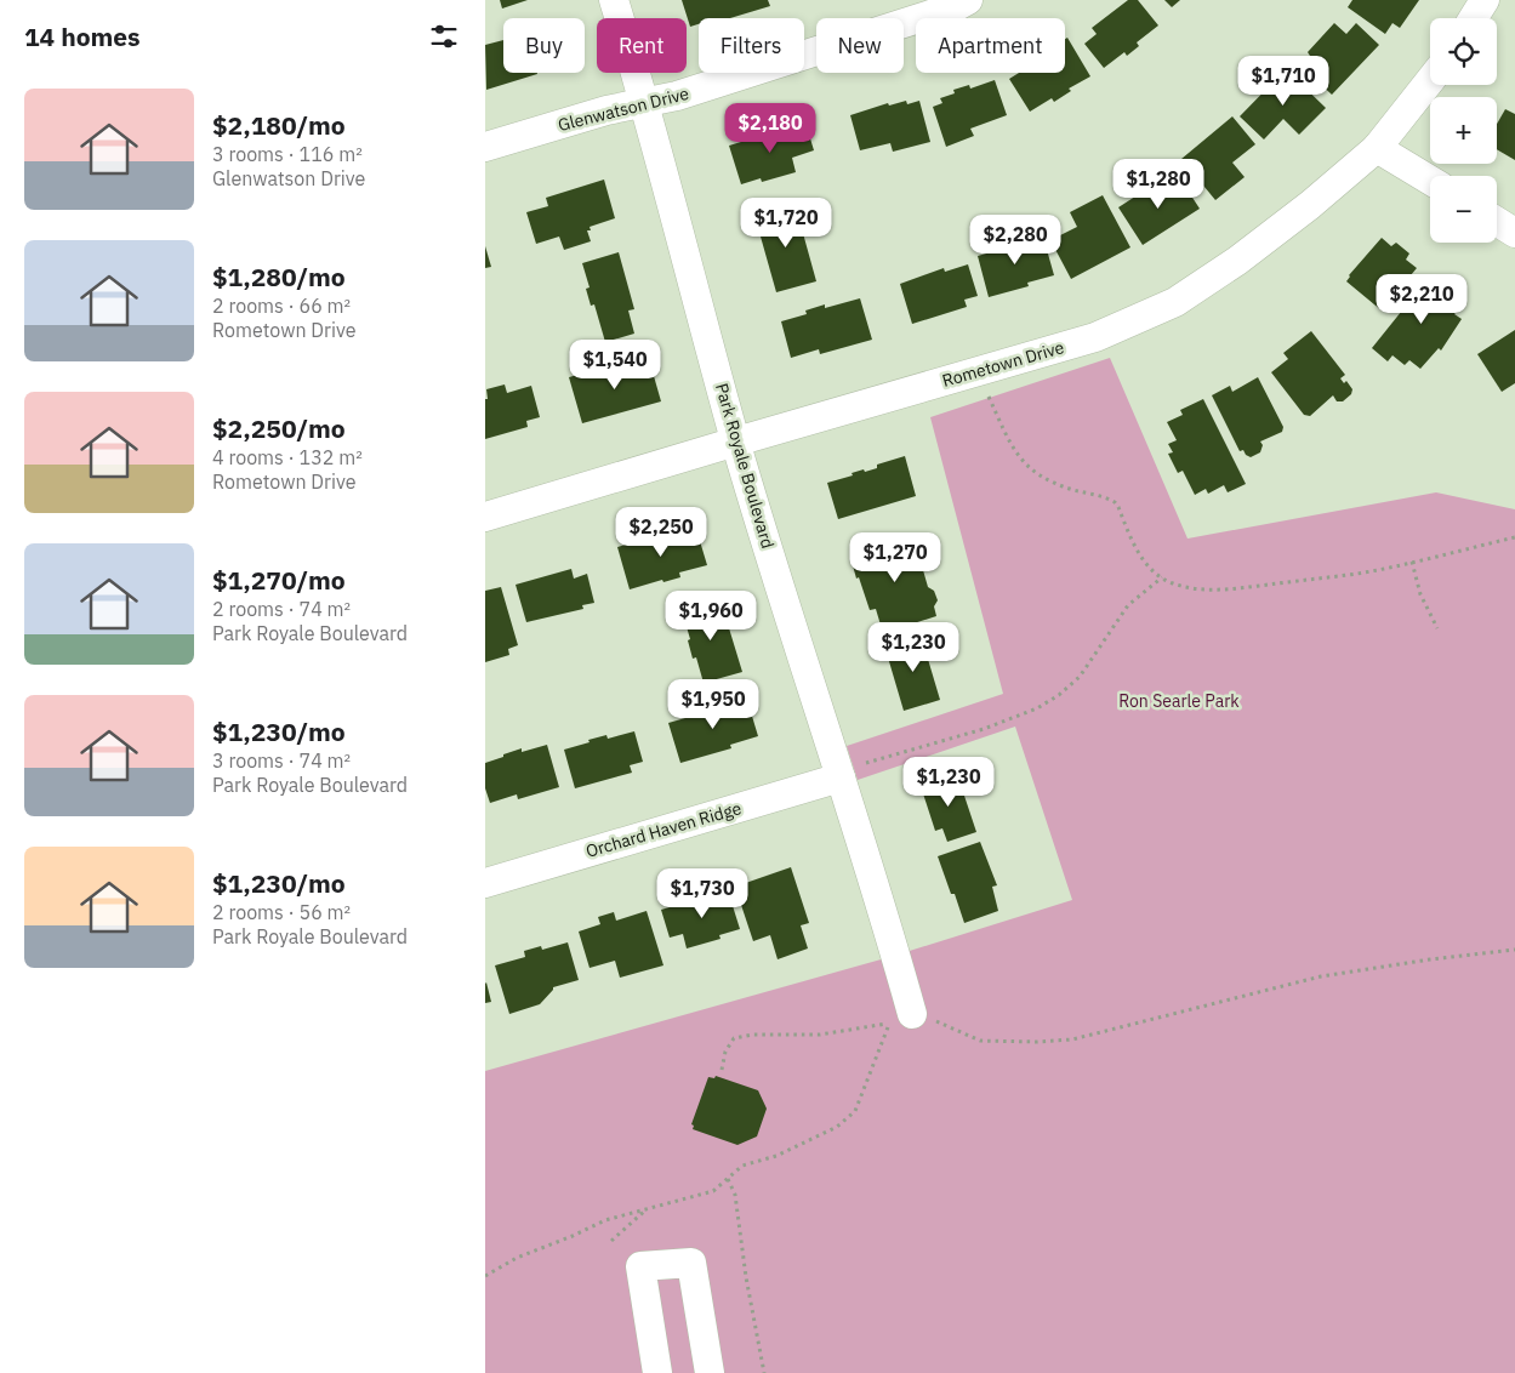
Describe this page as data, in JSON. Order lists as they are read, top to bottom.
{
  "streets": {
    "street": [
      "Glenwatson Drive",
      "Rometown Drive",
      "Park Royale Boulevard",
      "Orchard Haven Ridge"
    ]
  },
  "crossings": [
    ["Glenwatson Drive", "Park Royale Boulevard"],
    ["Rometown Drive", "Park Royale Boulevard"],
    ["Park Royale Boulevard", "Orchard Haven Ridge"]
  ],
  "parks": ["Ron Searle Park"],
  "page": {
    "heading": "14 homes",
    "map_buttons": ["+", "−"],
    "chip": [
      "Buy",
      "Rent",
      "Filters",
      "New",
      "Apartment"
    ],
    "price": [
      "$1,710",
      "$2,180",
      "$1,280",
      "$1,720",
      "$2,280",
      "$2,210",
      "$1,540",
      "$2,250",
      "$1,270",
      "$1,960",
      "$1,230",
      "$1,950",
      "$1,230",
      "$1,730"
    ],
    "list": [
      {
        "name": "$2,180/mo",
        "note": "3 rooms · 116 m² · Glenwatson Drive"
      },
      {
        "name": "$1,280/mo",
        "note": "2 rooms · 66 m² · Rometown Drive"
      },
      {
        "name": "$2,250/mo",
        "note": "4 rooms · 132 m² · Rometown Drive"
      },
      {
        "name": "$1,270/mo",
        "note": "2 rooms · 74 m² · Park Royale Boulevard"
      },
      {
        "name": "$1,230/mo",
        "note": "3 rooms · 74 m² · Park Royale Boulevard"
      },
      {
        "name": "$1,230/mo",
        "note": "2 rooms · 56 m² · Park Royale Boulevard"
      }
    ]
  }
}
